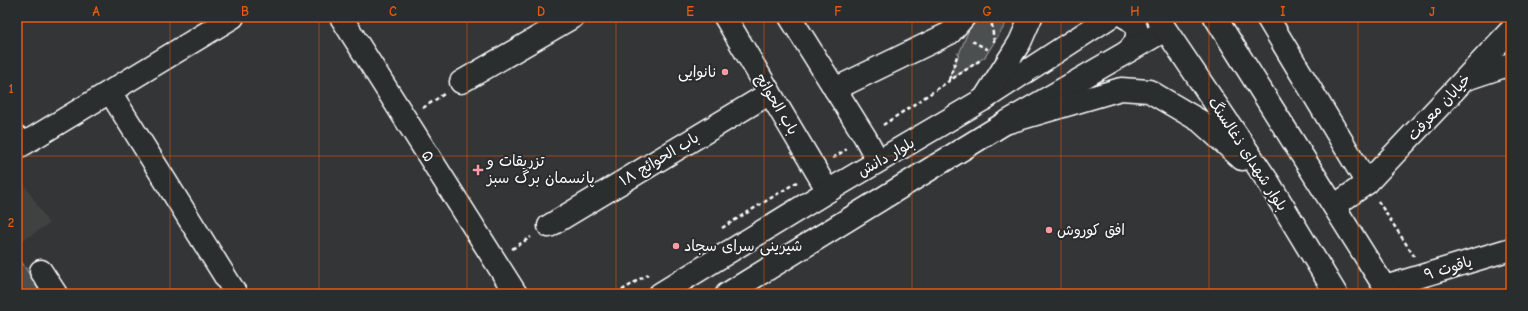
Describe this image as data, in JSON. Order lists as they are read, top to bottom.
{
  "streets": {
    "street": [
      "باب الحوائج",
      "خیابان معرفت",
      "بلوار شهدای ذغالسنگ",
      "۵",
      "بلوار دانش",
      "باب الحوائج ۱۸",
      "یاقوت ۹"
    ]
  },
  "crossings": [
    ["باب الحوائج", "بلوار دانش"],
    ["باب الحوائج", "باب الحوائج ۱۸"]
  ],
  "places": {
    "other": ["نانوایی", "افق کوروش", "شیرینی سرای سجاد"],
    "health": ["تزریقات و پانسمان برگ سبز"]
  },
  "grid": {
    "columns": [
      "A",
      "B",
      "C",
      "D",
      "E",
      "F",
      "G",
      "H",
      "I",
      "J"
    ],
    "rows": ["1", "2"]
  }
}
